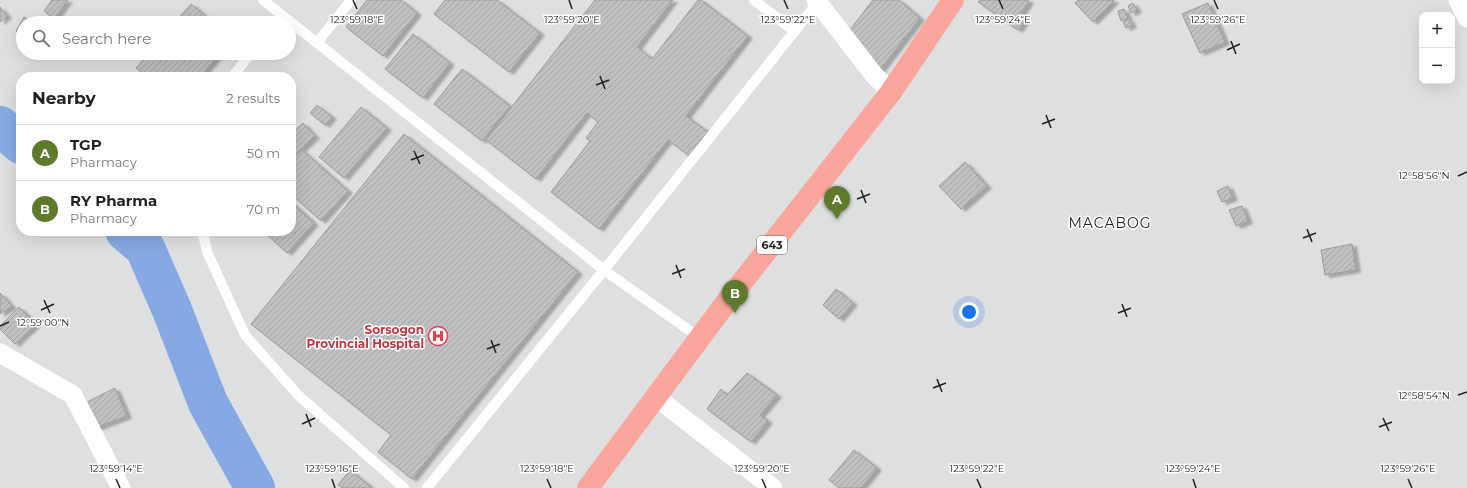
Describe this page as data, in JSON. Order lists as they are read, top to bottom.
{
  "streets": {
    "highway": ["643"]
  },
  "districts": ["MACABOG"],
  "places": {
    "hospital": ["Sorsogon Provincial Hospital"]
  },
  "page": {
    "map_buttons": ["+", "−"],
    "search": "Search here",
    "heading": ["Nearby", "2 results"],
    "list": [
      {
        "mark": "A",
        "name": "TGP",
        "note": "Pharmacy",
        "value": "50 m"
      },
      {
        "mark": "B",
        "name": "RY Pharma",
        "note": "Pharmacy",
        "value": "70 m"
      }
    ],
    "pins": ["A", "B"]
  },
  "coordinates": [
    "123°59'18\"E",
    "123°59'20\"E",
    "123°59'22\"E",
    "123°59'24\"E",
    "123°59'26\"E",
    "12°58'56\"N",
    "12°59'00\"N",
    "12°58'54\"N",
    "123°59'14\"E",
    "123°59'16\"E"
  ]
}
